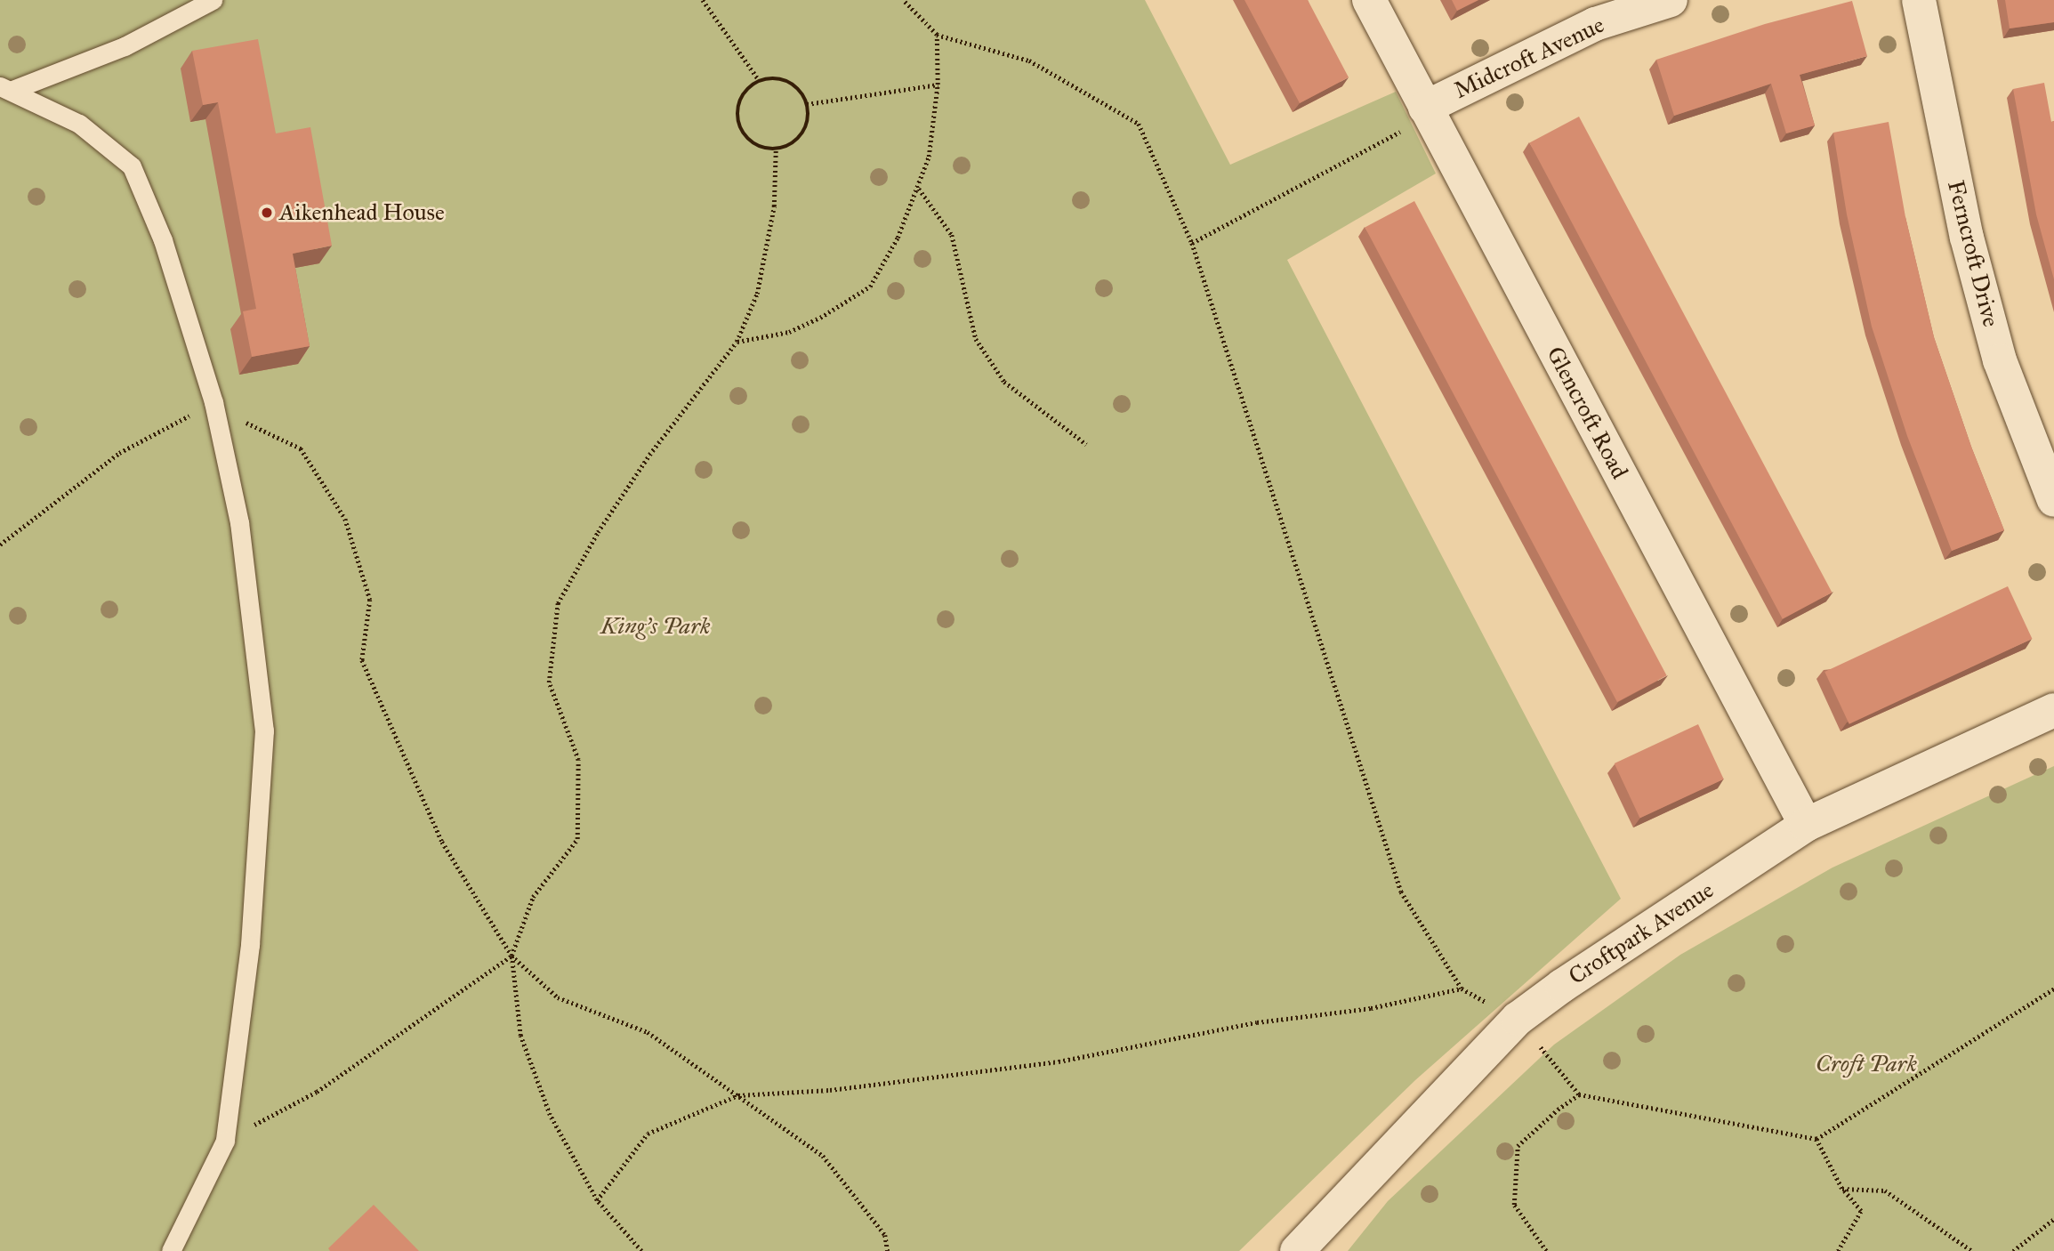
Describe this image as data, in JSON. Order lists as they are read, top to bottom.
{
  "streets": {
    "street": [
      "Midcroft Avenue",
      "Ferncroft Drive",
      "Glencroft Road",
      "Croftpark Avenue"
    ]
  },
  "crossings": [
    ["Midcroft Avenue", "Glencroft Road"],
    ["Glencroft Road", "Croftpark Avenue"]
  ],
  "parks": ["King's Park", "Croft Park"],
  "places": ["Aikenhead House"]
}
